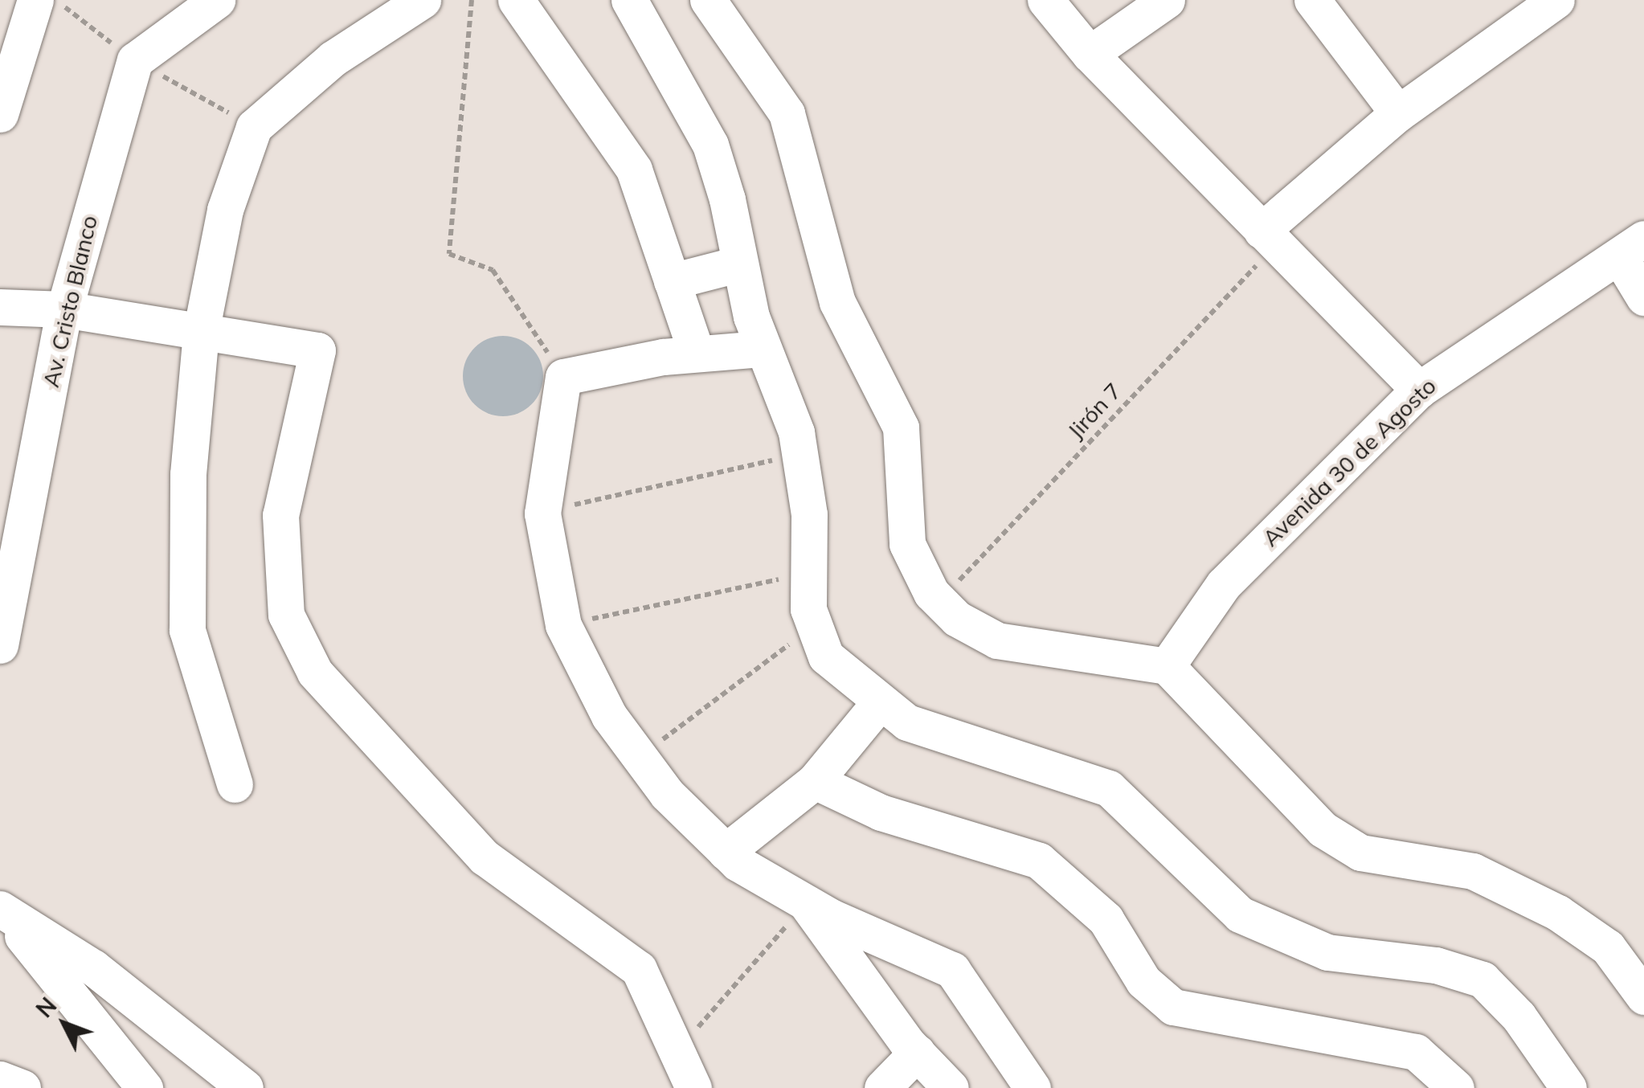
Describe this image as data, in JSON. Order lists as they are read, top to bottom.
{
  "streets": {
    "street": ["Av. Cristo Blanco", "Avenida 30 de Agosto"],
    "path": ["Jirón 7"]
  },
  "north": "top left"
}
